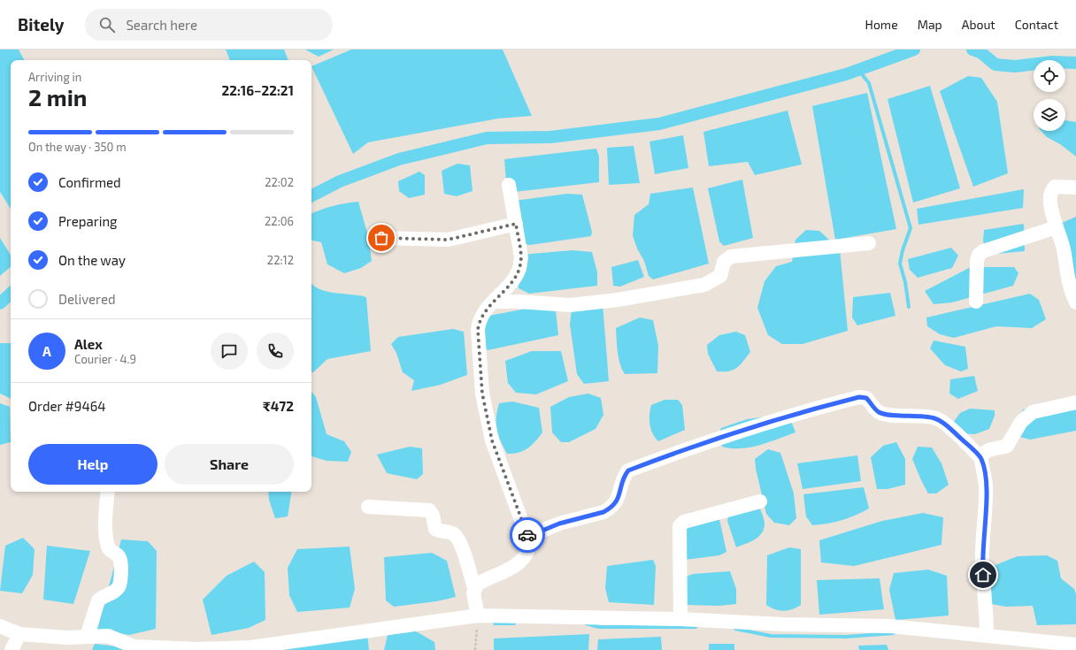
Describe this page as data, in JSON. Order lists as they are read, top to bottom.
{
  "page": {
    "header": "Bitely",
    "search": "Search here",
    "nav": [
      "Home",
      "Map",
      "About",
      "Contact"
    ],
    "heading": ["2 min", "Arriving in", "22:16–22:21"],
    "panel": [
      "Alex",
      "Courier · 4.9",
      "Order #9464",
      "₹472"
    ],
    "bar": "On the way · 350 m",
    "list": [
      ["Confirmed", "22:02"],
      ["Preparing", "22:06"],
      ["On the way", "22:12"],
      "Delivered"
    ],
    "round": "A",
    "buttons": ["Help", "Share"]
  }
}
